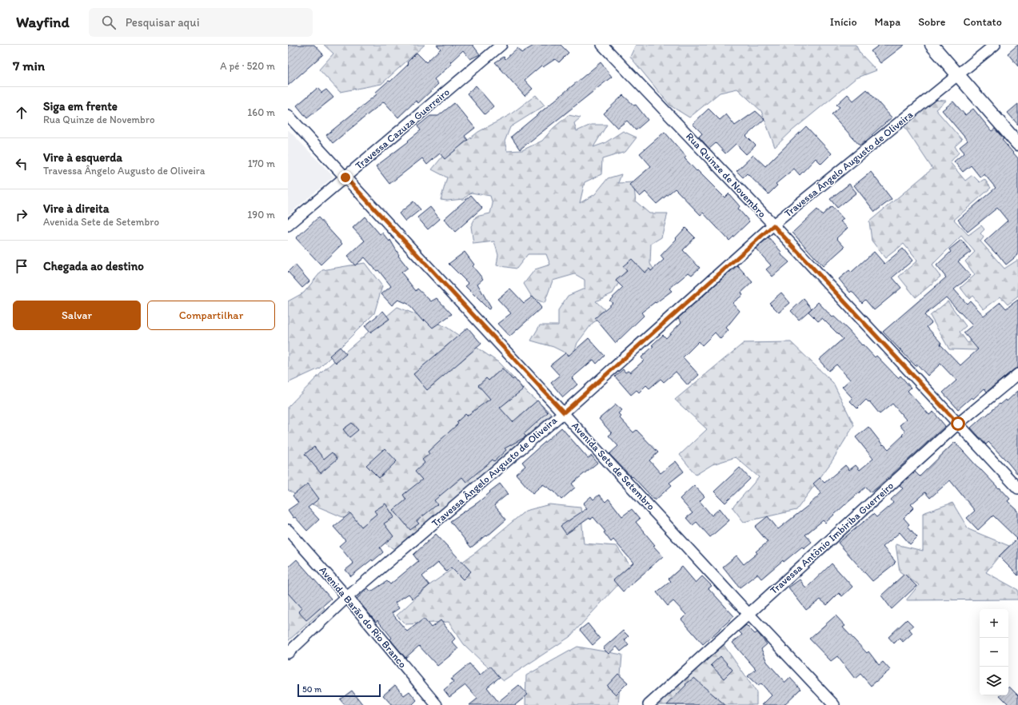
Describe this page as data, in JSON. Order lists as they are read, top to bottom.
{
  "streets": {
    "street": [
      "Travessa Cazuza Guerreiro",
      "Travessa Ângelo Augusto de Oliveira",
      "Rua Quinze de Novembro",
      "Avenida Sete de Setembro",
      "Travessa Antônio Imbiriba Guerreiro",
      "Avenida Barão do Rio Branco"
    ]
  },
  "crossings": [
    ["Travessa Cazuza Guerreiro", "Avenida Sete de Setembro"],
    ["Travessa Ângelo Augusto de Oliveira", "Rua Quinze de Novembro"],
    ["Travessa Ângelo Augusto de Oliveira", "Avenida Sete de Setembro"],
    ["Travessa Ângelo Augusto de Oliveira", "Avenida Barão do Rio Branco"],
    ["Rua Quinze de Novembro", "Travessa Antônio Imbiriba Guerreiro"],
    ["Avenida Sete de Setembro", "Travessa Antônio Imbiriba Guerreiro"]
  ],
  "scale_bar": "50 m",
  "page": {
    "header": "Wayfind",
    "search": "Pesquisar aqui",
    "nav": [
      "Início",
      "Mapa",
      "Sobre",
      "Contato"
    ],
    "heading": ["7 min", "A pé · 520 m"],
    "list": [
      ["Siga em frente", "Rua Quinze de Novembro", "160 m"],
      ["Vire à esquerda", "Travessa Ângelo Augusto de Oliveira", "170 m"],
      ["Vire à direita", "Avenida Sete de Setembro", "190 m"],
      "Chegada ao destino"
    ],
    "buttons": ["Salvar", "Compartilhar"],
    "map_buttons": ["+", "−"],
    "scale": "50 m"
  }
}
